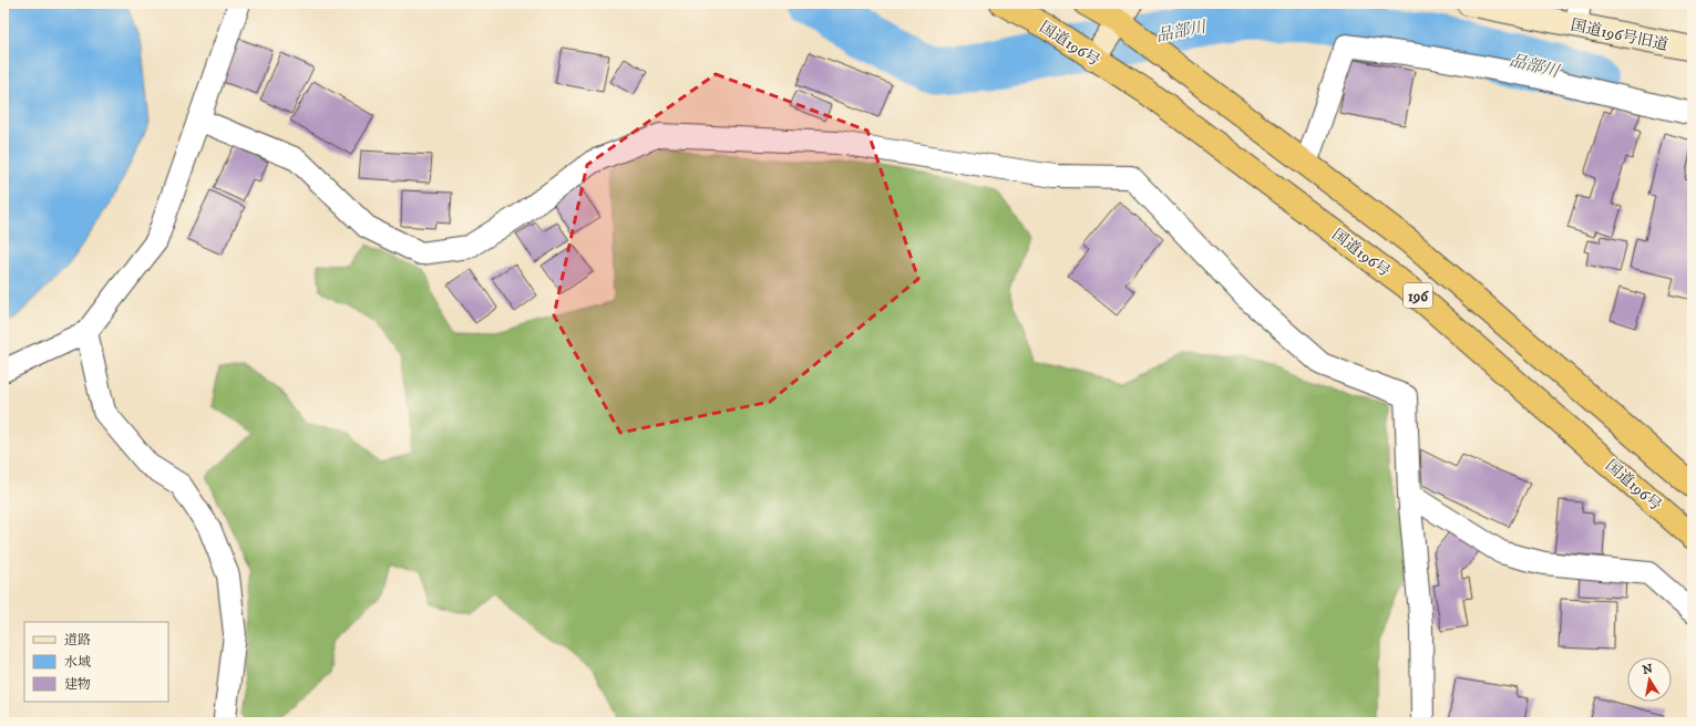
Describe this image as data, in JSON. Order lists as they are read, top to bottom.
{
  "streets": {
    "highway": ["国道196号", "196"],
    "street": ["国道196号旧道"]
  },
  "crossings": [
    ["国道196号", "196"]
  ],
  "water": ["品部川"],
  "legend": ["道路", "水域", "建物"],
  "north": "top"
}
